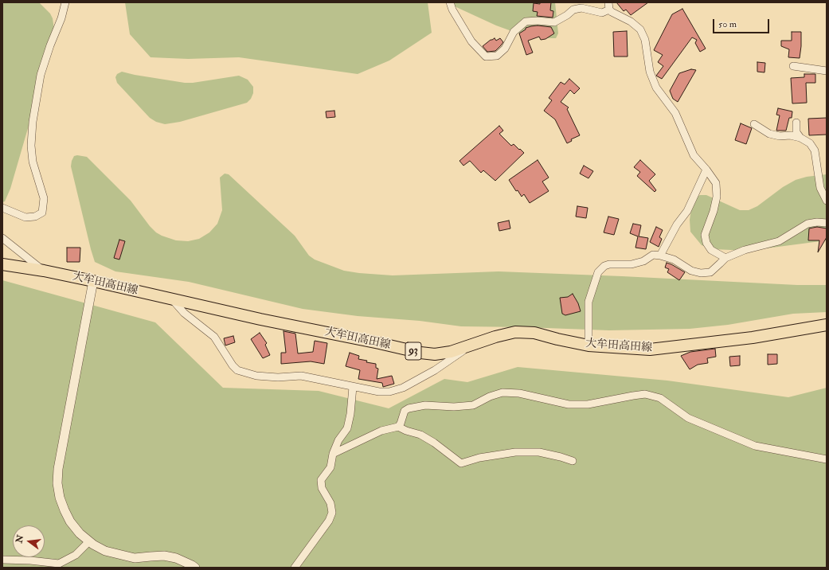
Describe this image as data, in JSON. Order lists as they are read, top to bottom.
{
  "streets": {
    "main road": ["大牟田高田線", "93"]
  },
  "scale_bar": "50 m",
  "north": "left"
}
